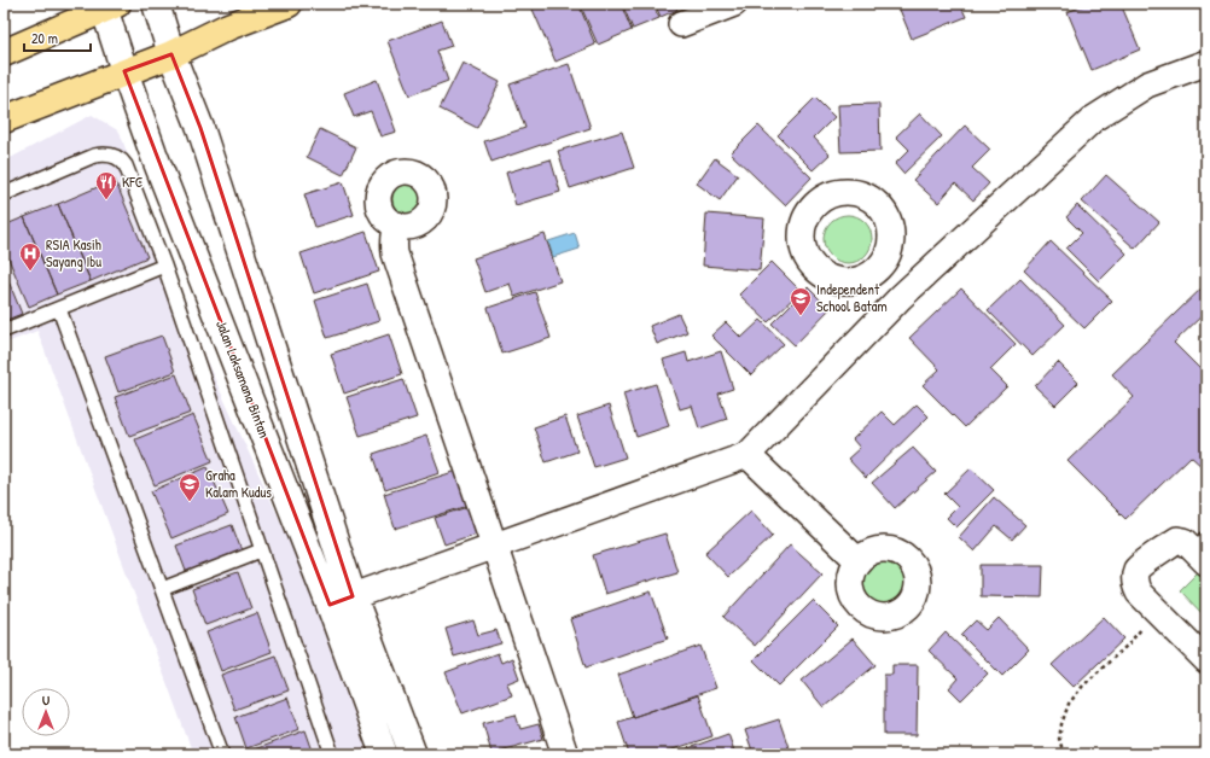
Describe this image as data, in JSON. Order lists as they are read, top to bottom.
{
  "streets": {
    "main road": ["Jalan Laksamana Bintan"]
  },
  "places": {
    "restaurant": ["KFC"],
    "hospital": ["RSIA Kasih Sayang Ibu"],
    "school or university": ["Independent School Batam", "Graha Kalam Kudus"]
  },
  "scale_bar": "20 m",
  "north": "top"
}
